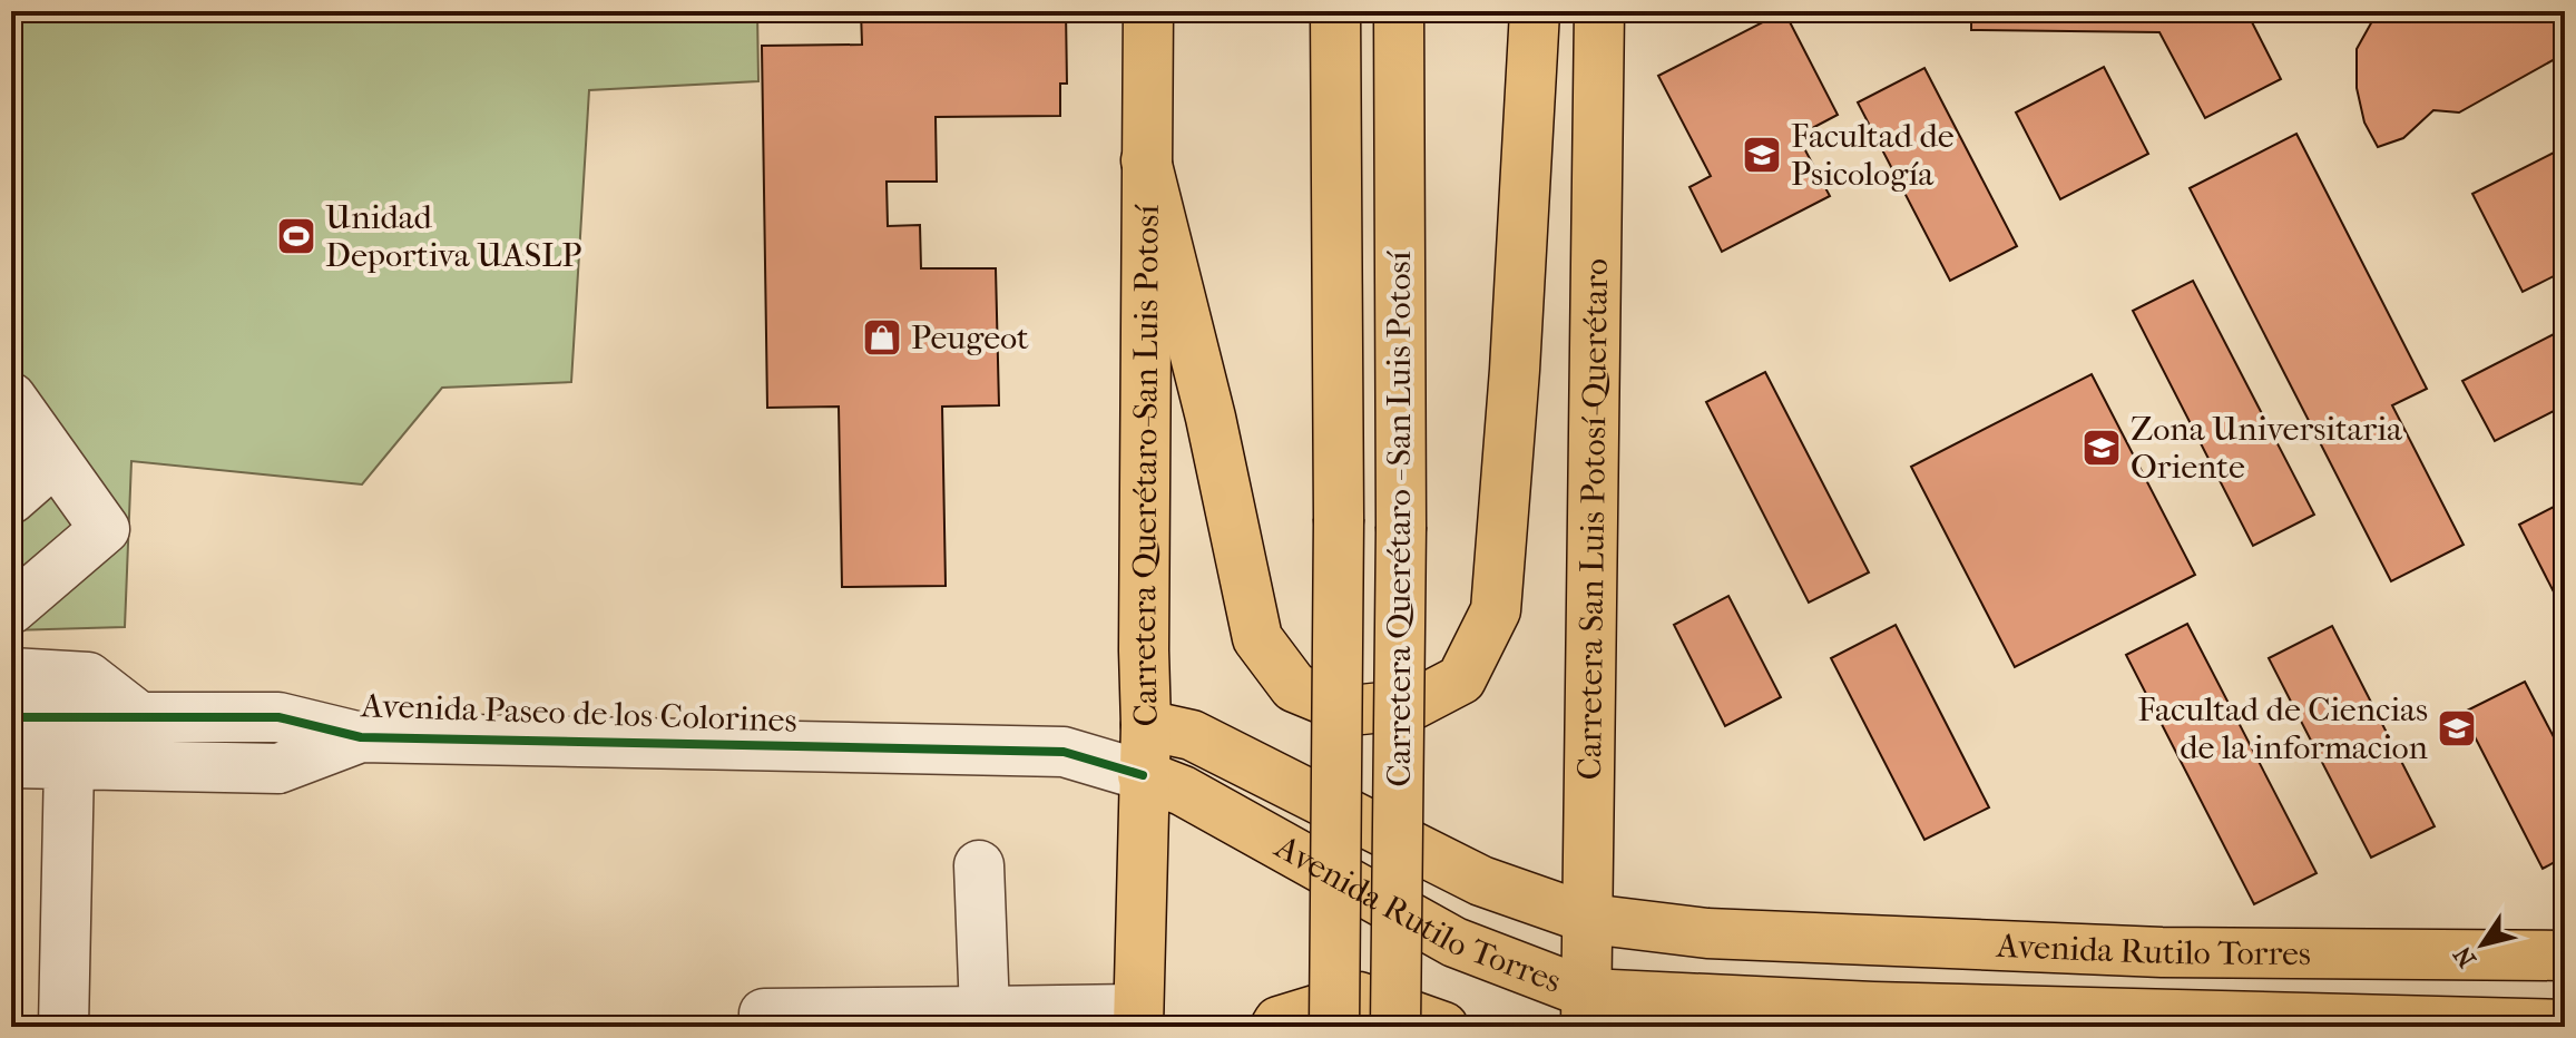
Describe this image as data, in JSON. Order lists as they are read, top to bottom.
{
  "streets": {
    "main road": [
      "Carretera Querétaro-San Luis Potosí",
      "Carretera Querétaro - San Luis Potosí",
      "Carretera San Luis Potosí-Querétaro",
      "Avenida Rutilo Torres"
    ],
    "street": ["Avenida Paseo de los Colorines"]
  },
  "crossings": [
    ["Carretera Querétaro-San Luis Potosí", "Avenida Paseo de los Colorines"],
    ["Carretera Querétaro-San Luis Potosí", "Avenida Rutilo Torres"],
    ["Carretera San Luis Potosí-Querétaro", "Avenida Rutilo Torres"],
    ["Avenida Paseo de los Colorines", "Avenida Rutilo Torres"]
  ],
  "places": {
    "school or university": ["Facultad de Psicología", "Zona Universitaria Oriente", "Facultad de Ciencias de la informacion"],
    "sports": ["Unidad Deportiva UASLP"],
    "shop": ["Peugeot"]
  },
  "north": "bottom left"
}
